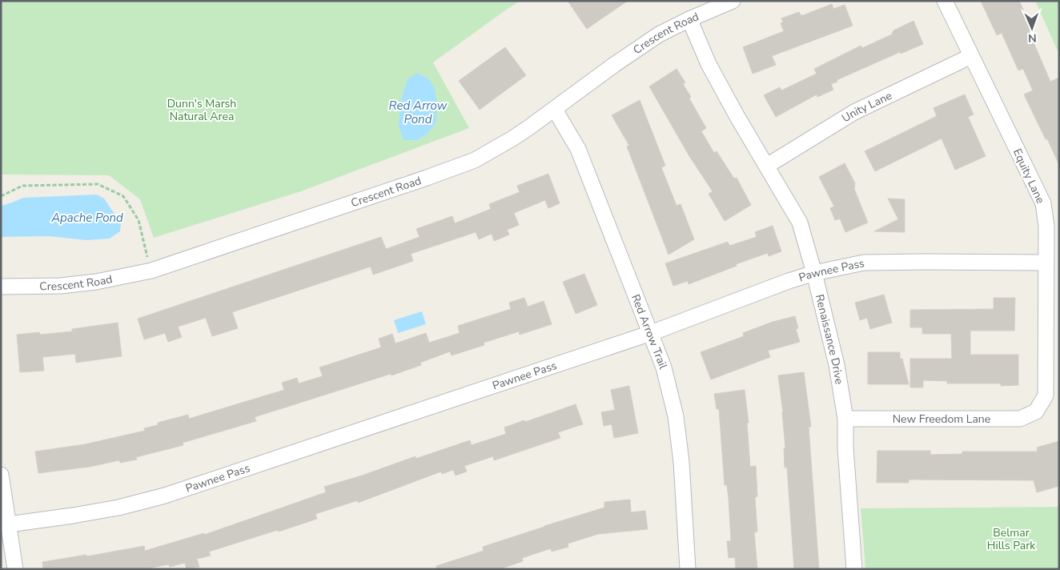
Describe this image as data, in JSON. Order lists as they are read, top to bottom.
{
  "streets": {
    "street": [
      "Crescent Road",
      "Unity Lane",
      "Equity Lane",
      "Pawnee Pass",
      "Red Arrow Trail",
      "Renaissance Drive",
      "New Freedom Lane"
    ]
  },
  "crossings": [
    ["Crescent Road", "Red Arrow Trail"],
    ["Crescent Road", "Renaissance Drive"],
    ["Unity Lane", "Equity Lane"],
    ["Unity Lane", "Renaissance Drive"],
    ["Equity Lane", "Pawnee Pass"],
    ["Equity Lane", "New Freedom Lane"],
    ["Pawnee Pass", "Red Arrow Trail"],
    ["Pawnee Pass", "Renaissance Drive"],
    ["Renaissance Drive", "New Freedom Lane"]
  ],
  "water": ["Red Arrow Pond", "Apache Pond"],
  "parks": ["Dunn's Marsh Natural Area", "Belmar Hills Park"],
  "north": "bottom"
}
